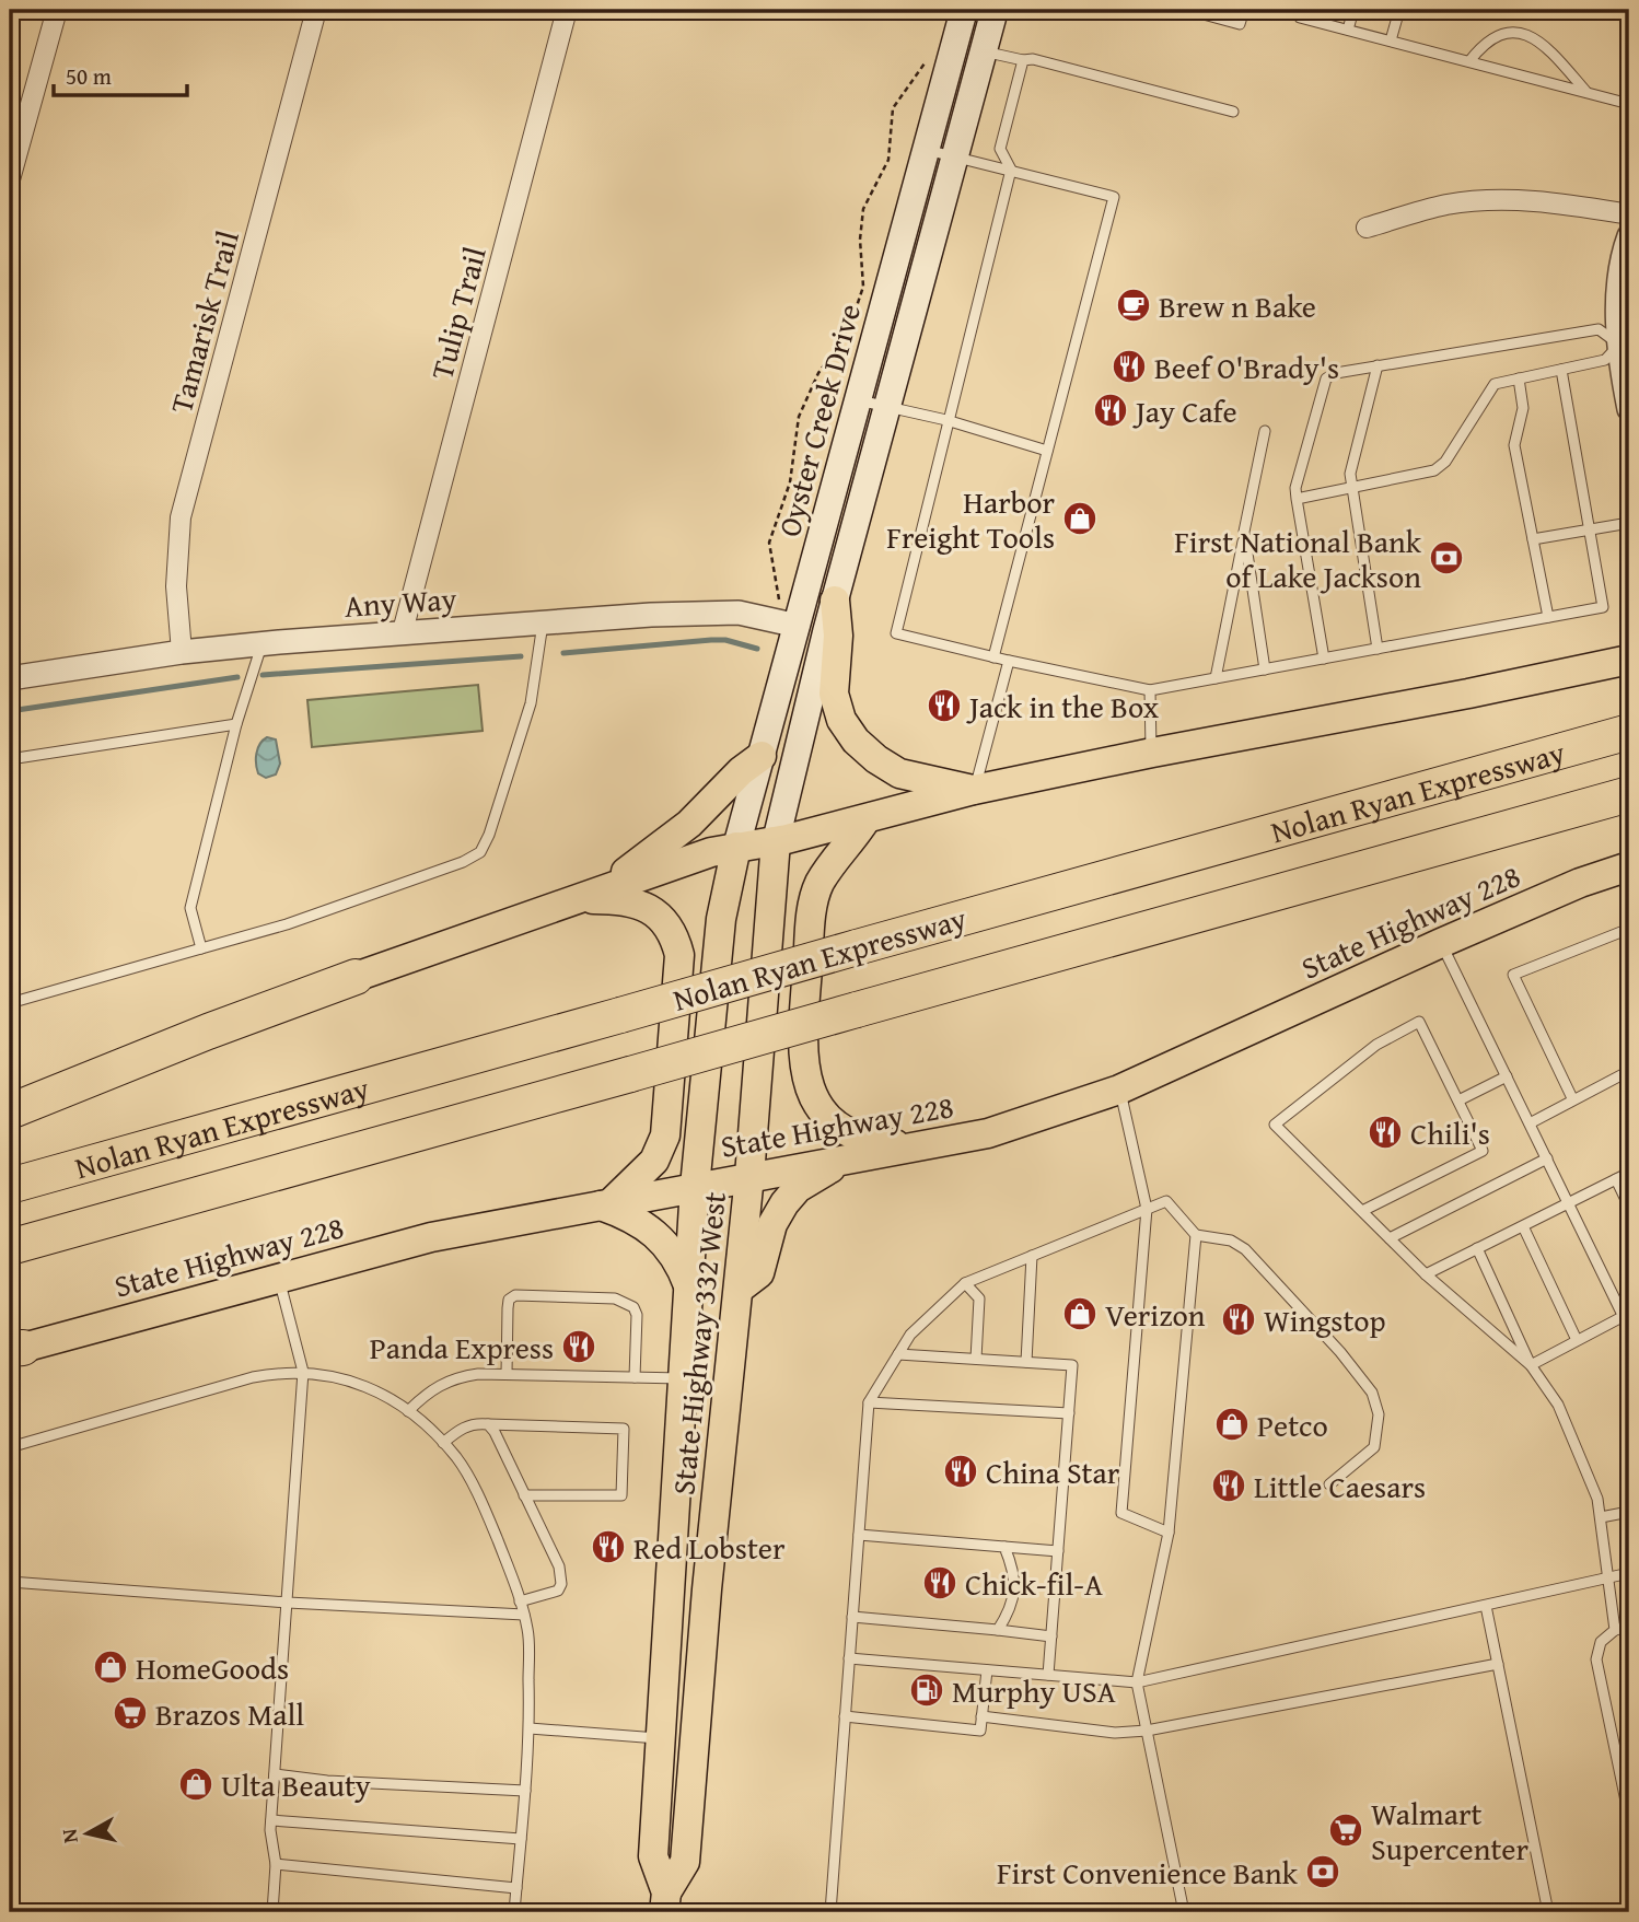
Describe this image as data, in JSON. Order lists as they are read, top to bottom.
{
  "streets": {
    "highway": ["Nolan Ryan Expressway"],
    "main road": ["Oyster Creek Drive", "State Highway 228", "State Highway 332 West"],
    "street": ["Tulip Trail", "Tamarisk Trail", "Any Way"]
  },
  "crossings": [
    ["Tulip Trail", "Any Way"],
    ["Tamarisk Trail", "Any Way"],
    ["Oyster Creek Drive", "Any Way"],
    ["Oyster Creek Drive", "State Highway 332 West"],
    ["State Highway 228", "State Highway 332 West"]
  ],
  "places": {
    "cafe": ["Brew n Bake"],
    "restaurant": [
      "Beef O'Brady's",
      "Jay Cafe",
      "Jack in the Box",
      "Chili's",
      "Wingstop",
      "Panda Express",
      "China Star",
      "Little Caesars",
      "Red Lobster",
      "Chick-fil-A"
    ],
    "shop": [
      "Harbor Freight Tools",
      "Verizon",
      "Petco",
      "HomeGoods",
      "Ulta Beauty"
    ],
    "bank": ["First National Bank of Lake Jackson", "First Convenience Bank"],
    "fuel station": ["Murphy USA"],
    "supermarket": ["Brazos Mall", "Walmart Supercenter"]
  },
  "scale_bar": "50 m",
  "north": "left"
}
